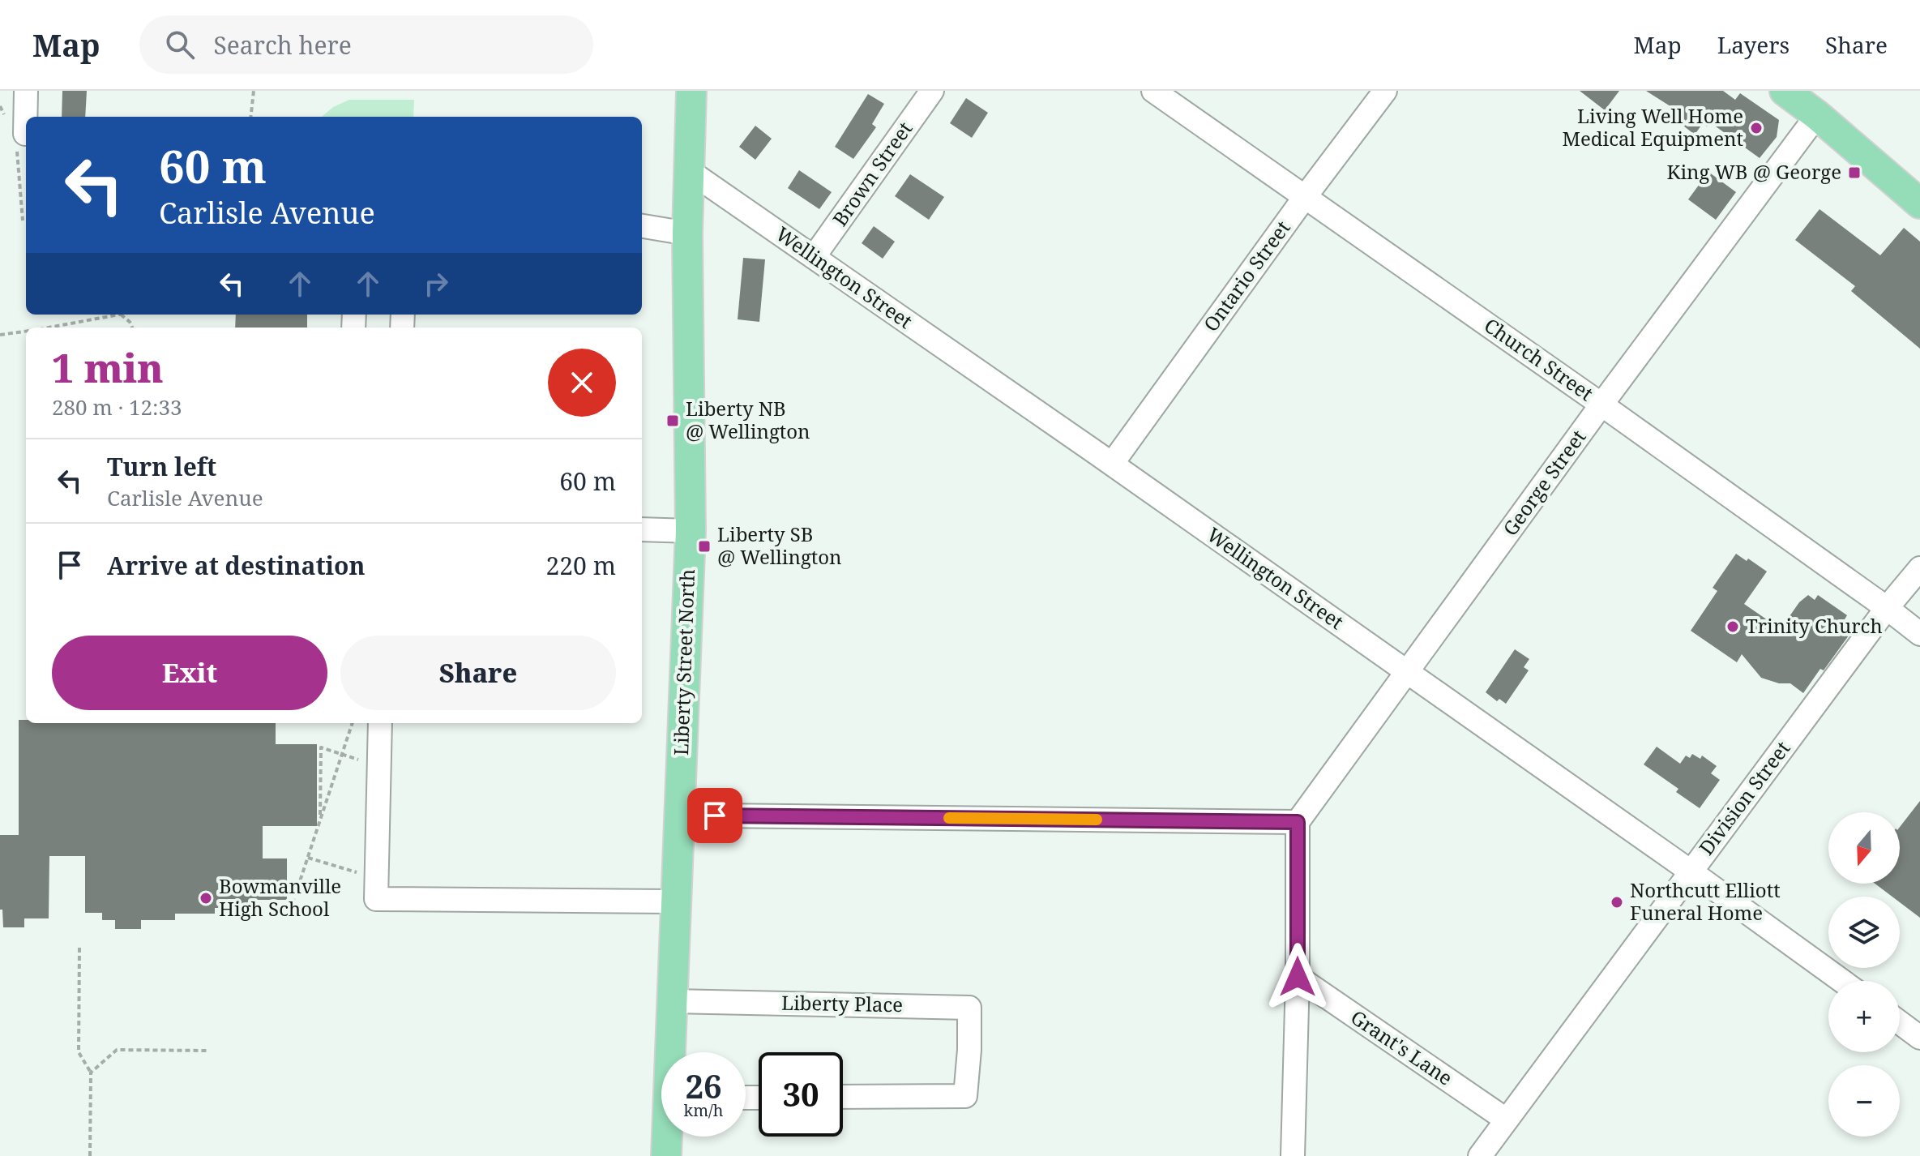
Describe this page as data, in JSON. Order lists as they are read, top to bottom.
{
  "streets": {
    "main road": ["Liberty Street North"],
    "street": [
      "Brown Street",
      "Ontario Street",
      "Wellington Street",
      "Church Street",
      "George Street",
      "Division Street",
      "Liberty Place",
      "Grant's Lane"
    ]
  },
  "crossings": [
    ["Brown Street", "Wellington Street"],
    ["Ontario Street", "Wellington Street"],
    ["Ontario Street", "Church Street"],
    ["Wellington Street", "George Street"],
    ["Wellington Street", "Liberty Street North"],
    ["Wellington Street", "Division Street"],
    ["Church Street", "George Street"],
    ["Church Street", "Division Street"],
    ["Liberty Street North", "Liberty Place"],
    ["Division Street", "Grant's Lane"]
  ],
  "places": {
    "other": [
      "Living Well Home Medical Equipment",
      "Trinity Church",
      "Bowmanville High School",
      "Northcutt Elliott Funeral Home"
    ],
    "transit": ["King WB @ George", "Liberty NB @ Wellington", "Liberty SB @ Wellington"]
  },
  "north": "bottom",
  "page": {
    "header": "Map",
    "search": "Search here",
    "nav": ["Map", "Layers", "Share"],
    "turn": ["60 m", "Carlisle Avenue"],
    "heading": ["1 min", "280 m · 12:33"],
    "list": [
      {
        "name": "Turn left",
        "note": "Carlisle Avenue",
        "value": "60 m"
      },
      {
        "name": "Arrive at destination",
        "value": "220 m"
      }
    ],
    "buttons": ["Exit", "Share"],
    "map_buttons": ["+", "−"],
    "speed": "26 km/h",
    "limit": "30"
  }
}
